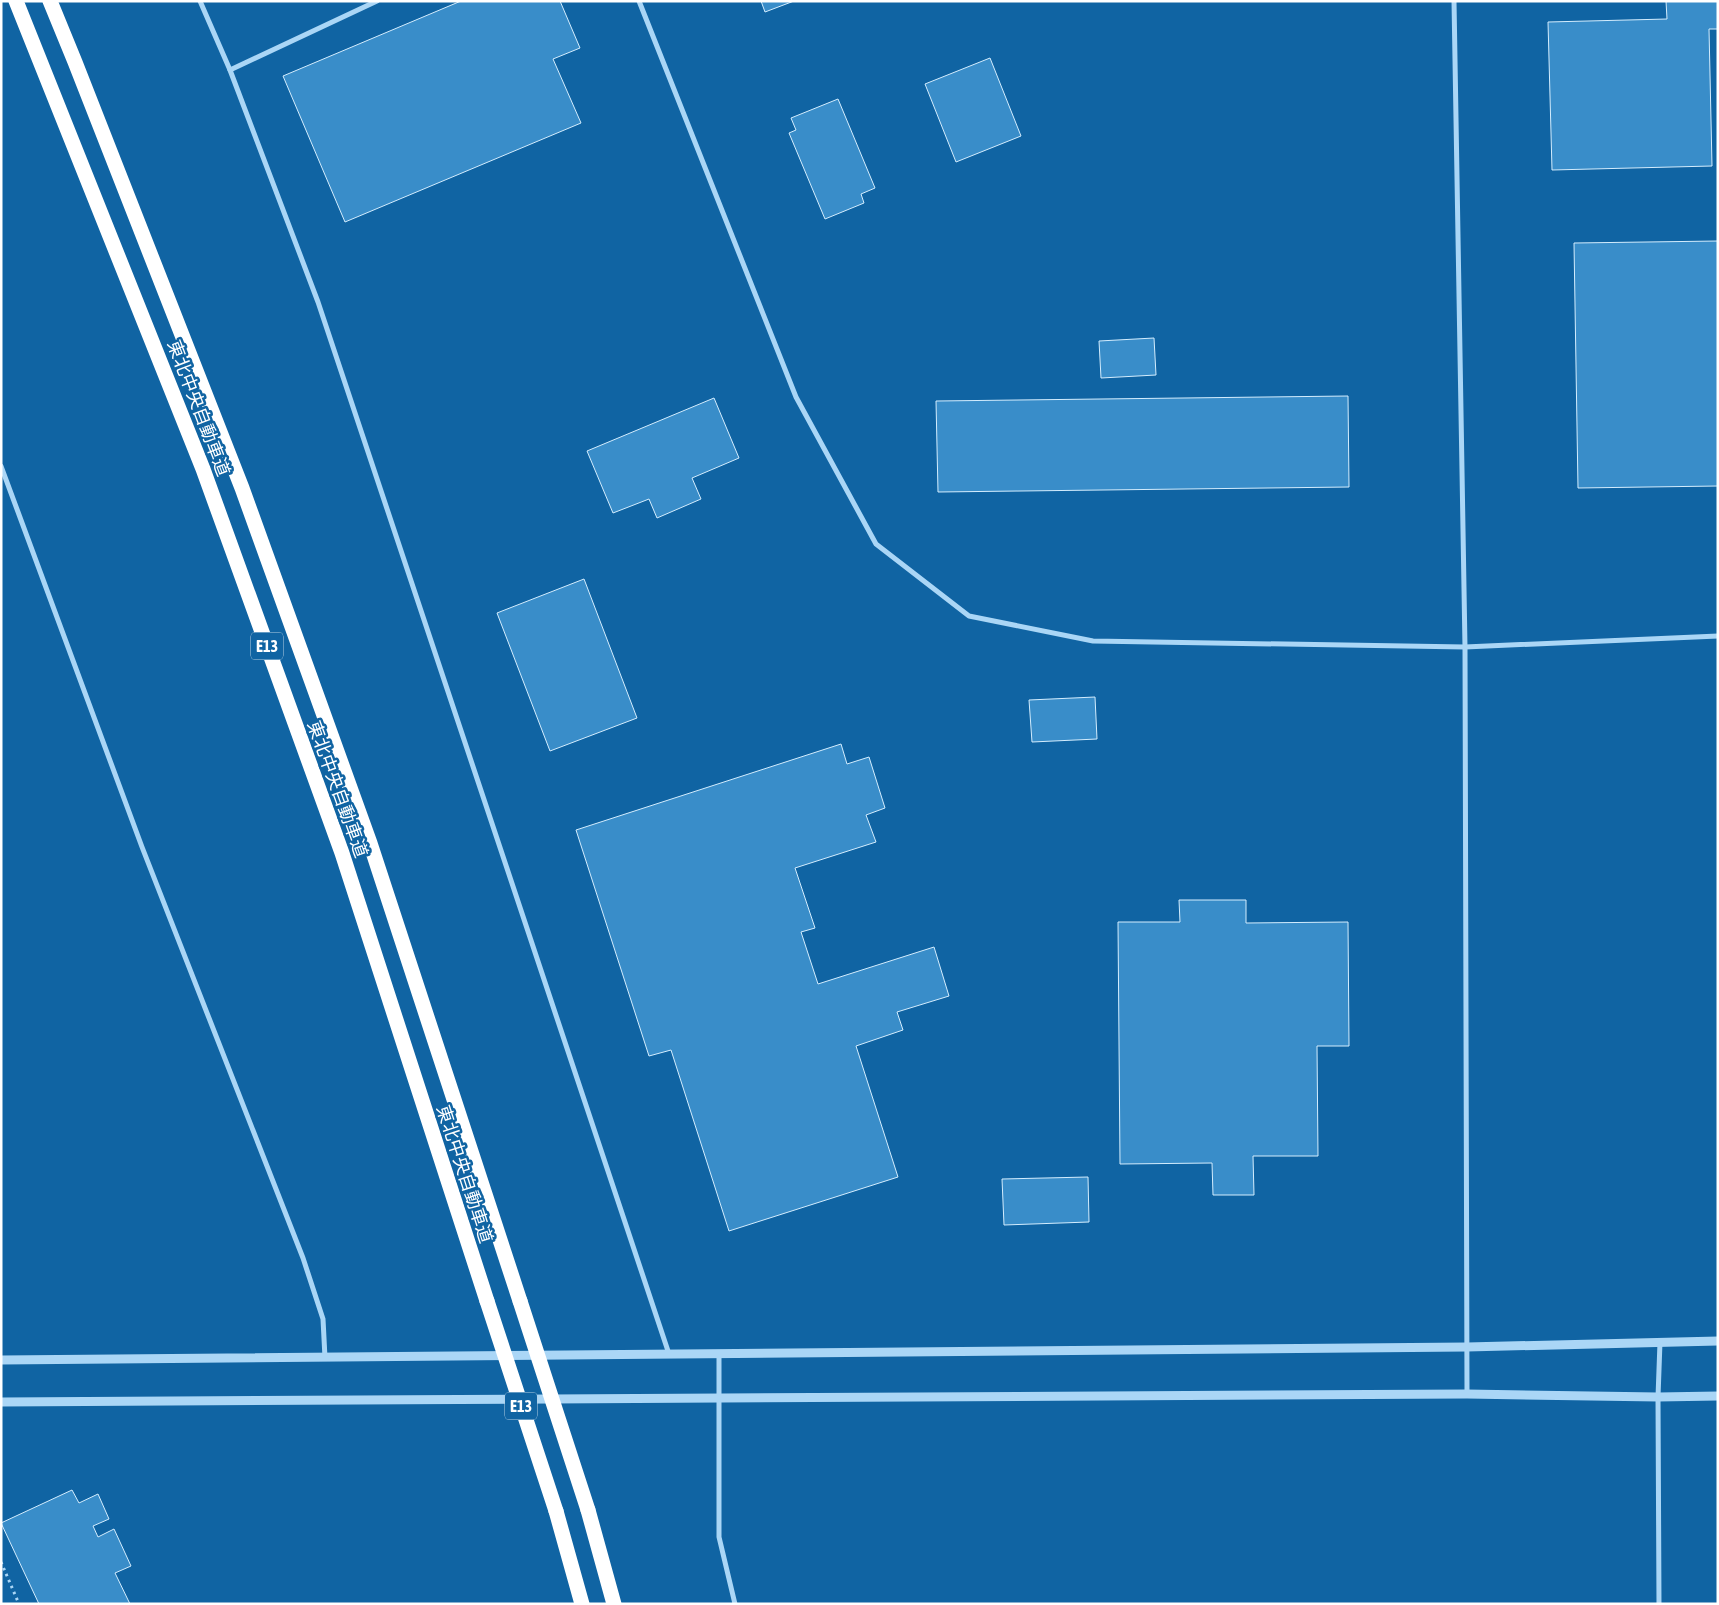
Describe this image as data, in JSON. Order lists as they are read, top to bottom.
{
  "streets": {
    "highway": ["東北中央自動車道", "E13"]
  }
}
